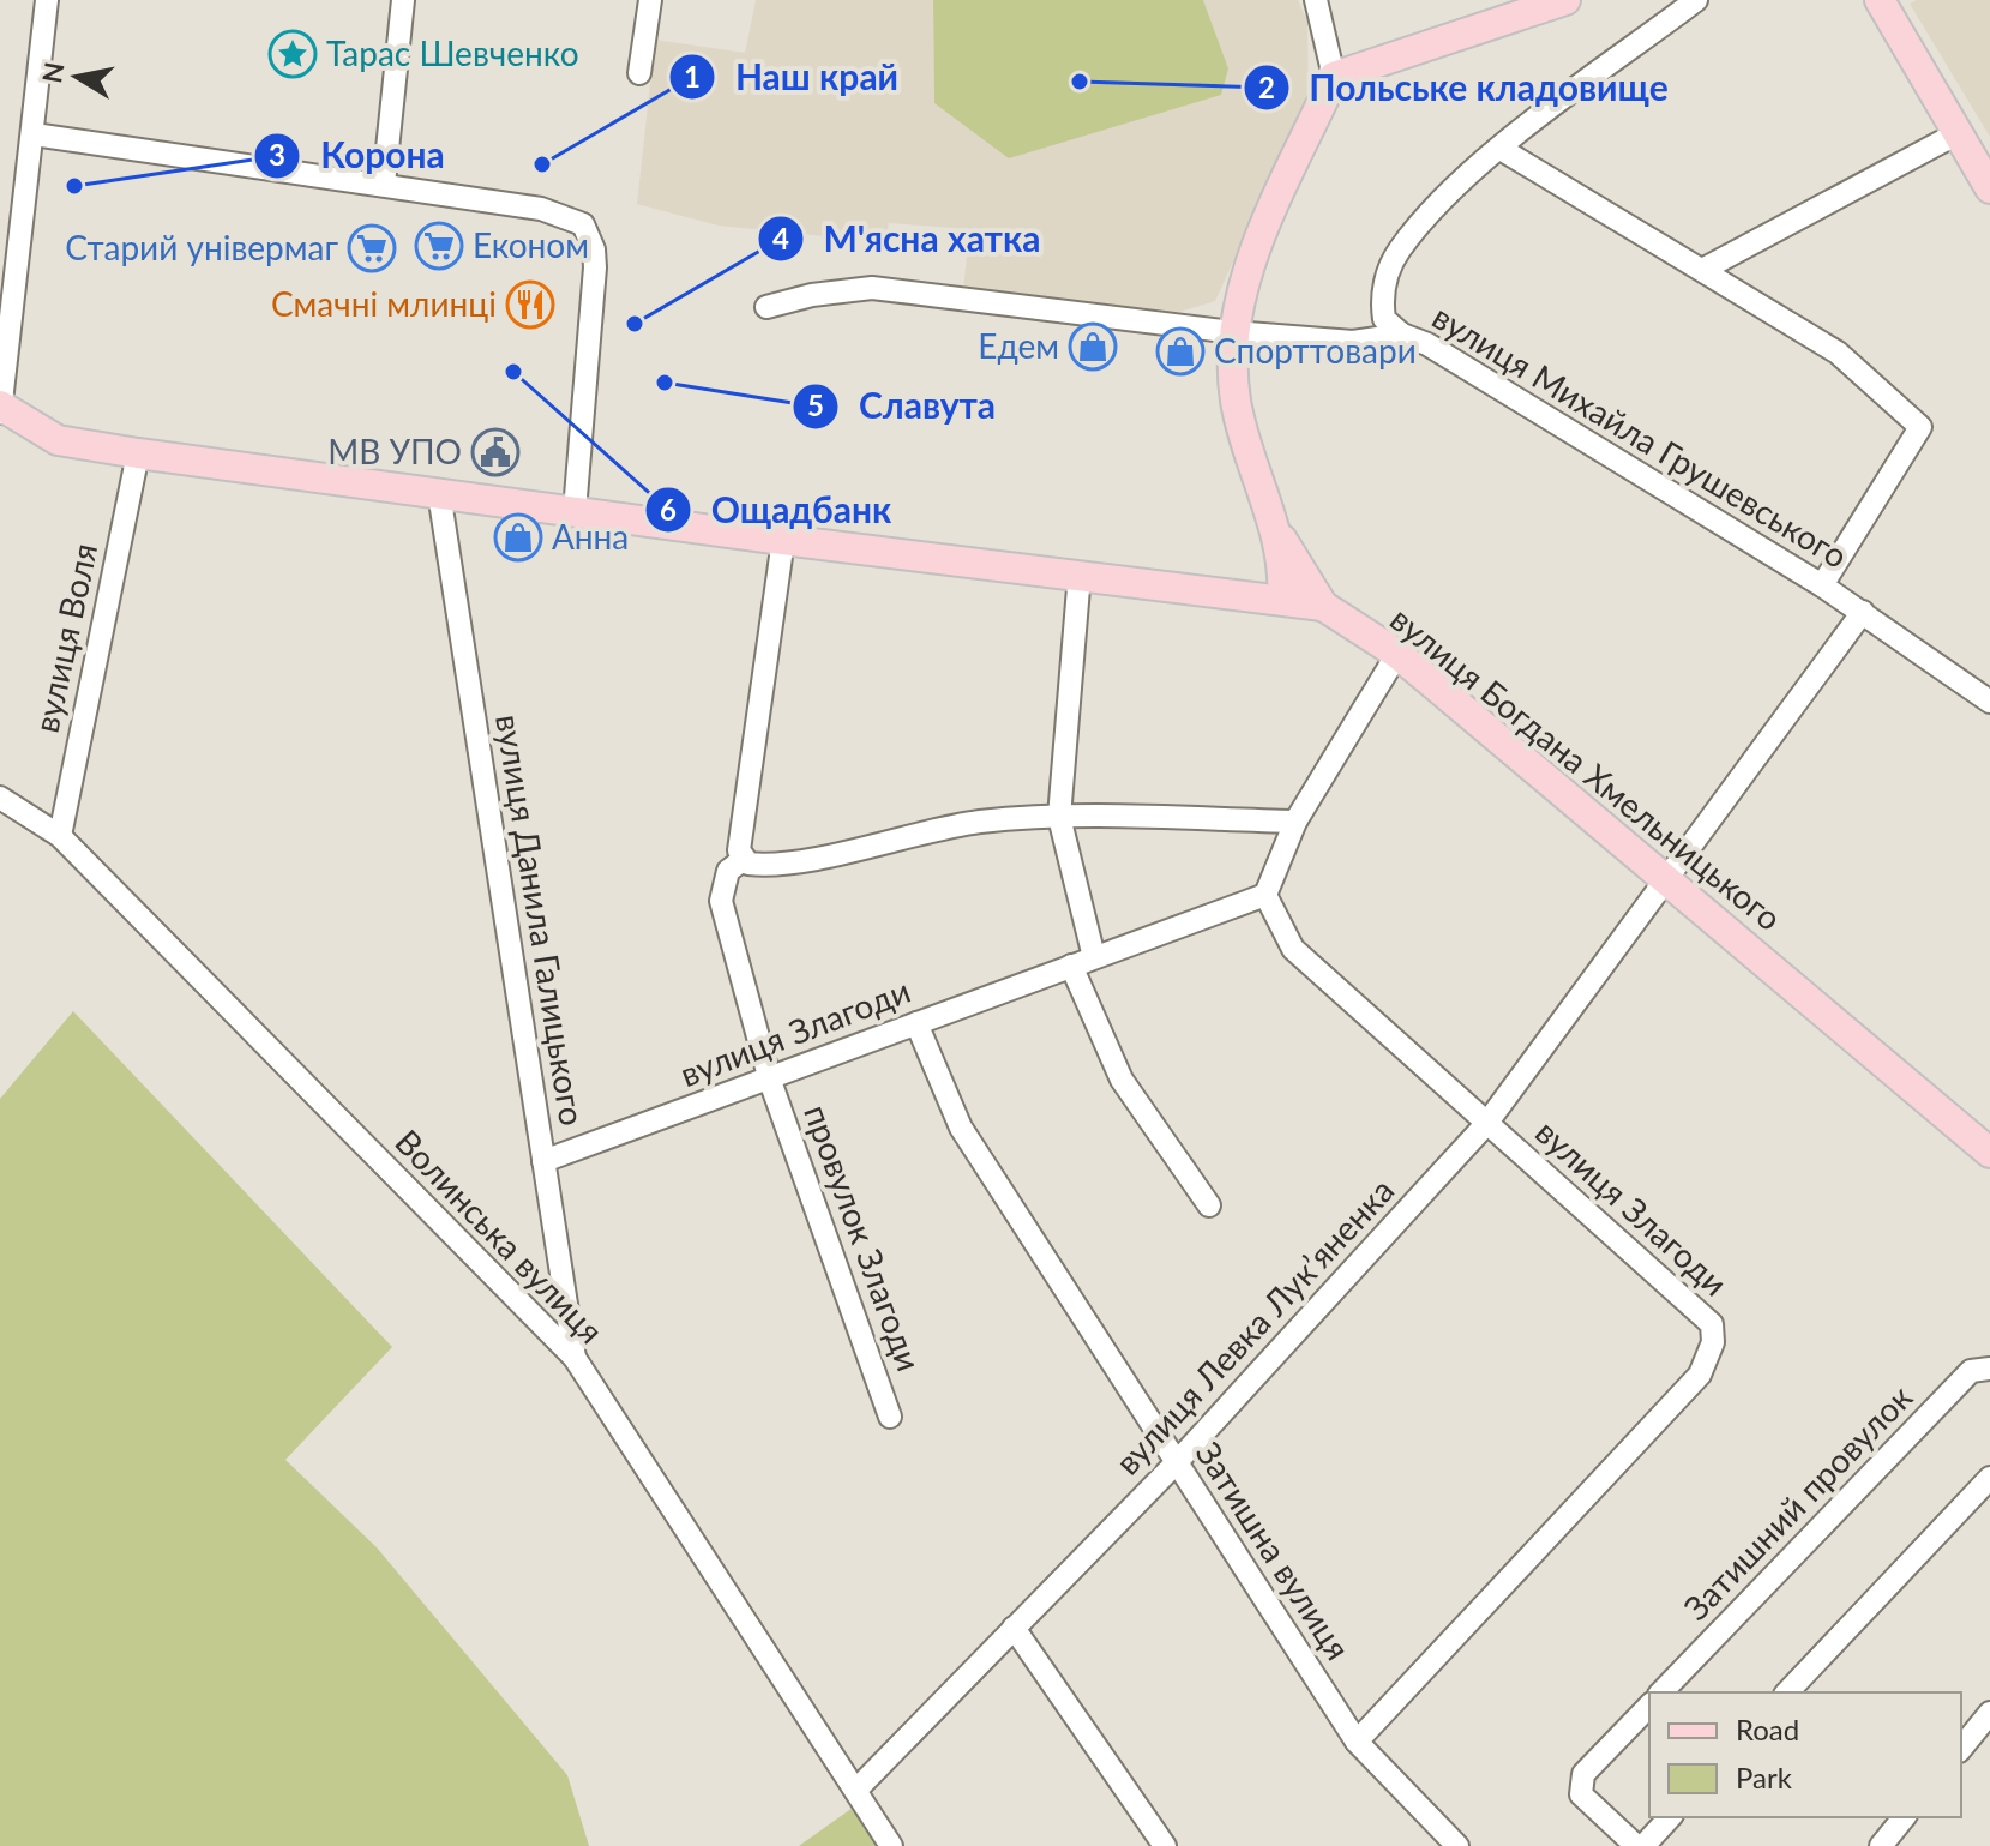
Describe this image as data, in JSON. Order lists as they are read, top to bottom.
{
  "streets": {
    "main road": ["вулиця Богдана Хмельницького"],
    "street": [
      "вулиця Михайла Грушевського",
      "вулиця Воля",
      "вулиця Данила Галицького",
      "вулиця Злагоди",
      "Волинська вулиця",
      "провулок Злагоди",
      "вулиця Левка Лукʼяненка",
      "Затишний провулок",
      "Затишна вулиця"
    ]
  },
  "crossings": [
    ["вулиця Михайла Грушевського", "вулиця Левка Лукʼяненка"],
    ["вулиця Воля", "вулиця Богдана Хмельницького"],
    ["вулиця Воля", "Волинська вулиця"],
    ["вулиця Богдана Хмельницького", "вулиця Данила Галицького"],
    ["вулиця Богдана Хмельницького", "вулиця Левка Лукʼяненка"],
    ["вулиця Данила Галицького", "вулиця Злагоди"],
    ["вулиця Данила Галицького", "Волинська вулиця"],
    ["вулиця Злагоди", "провулок Злагоди"],
    ["вулиця Злагоди", "вулиця Левка Лукʼяненка"],
    ["вулиця Злагоди", "Затишна вулиця"],
    ["Волинська вулиця", "вулиця Левка Лукʼяненка"],
    ["вулиця Левка Лукʼяненка", "Затишна вулиця"]
  ],
  "places": {
    "place": ["Тарас Шевченко"],
    "other": [
      "Польське кладовище",
      "Наш край",
      "Корона",
      "М'ясна хатка",
      "Ощадбанк",
      "Славута"
    ],
    "supermarket": ["Економ", "Старий універмаг"],
    "restaurant": ["Смачні млинці"],
    "shop": ["Едем", "Спорттовари", "Анна"],
    "public building": ["МВ УПО"]
  },
  "legend": ["Road", "Park"],
  "north": "left"
}
